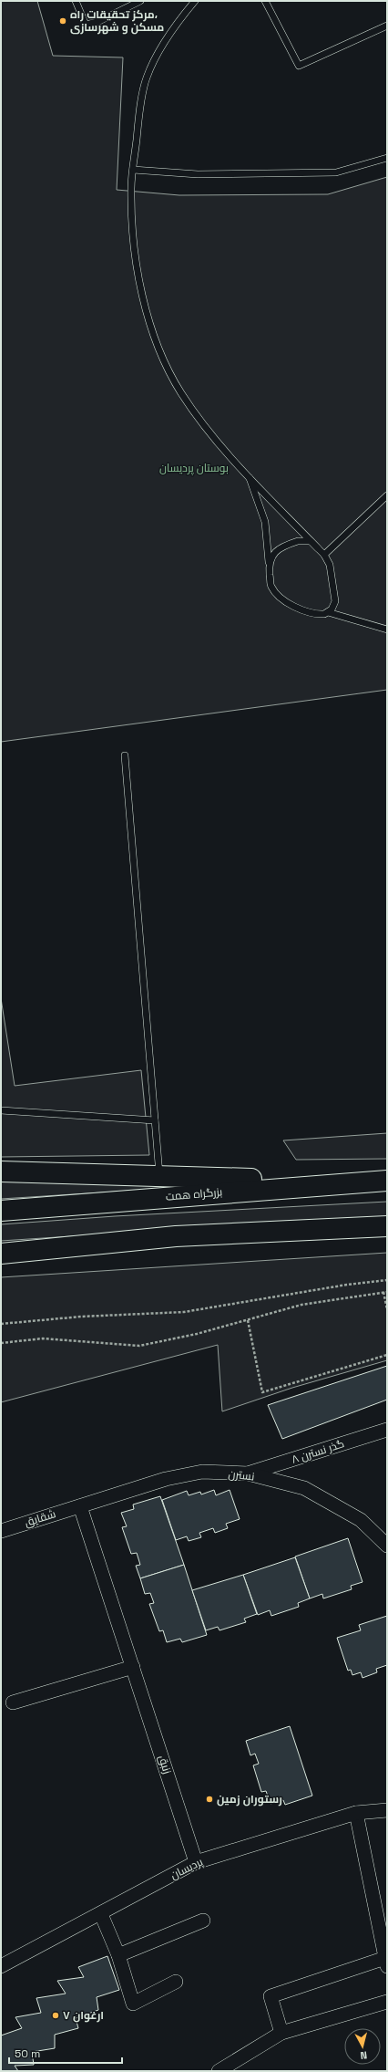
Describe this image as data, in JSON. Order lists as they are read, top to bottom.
{
  "streets": {
    "highway": ["بزرگراه همت"],
    "street": [
      "گذر نسترن ۸",
      "نسترن",
      "شقایق",
      "زنبق",
      "پردیسان"
    ]
  },
  "crossings": [
    ["گذر نسترن ۸", "نسترن"],
    ["نسترن", "شقایق"],
    ["نسترن", "زنبق"],
    ["شقایق", "زنبق"],
    ["زنبق", "پردیسان"]
  ],
  "parks": ["بوستان پردیسان"],
  "places": ["مرکز تحقیقات راه، مسکن و شهرسازی", "رستوران زمین", "ارغوان ۷"],
  "scale_bar": "50 m",
  "north": "bottom"
}
